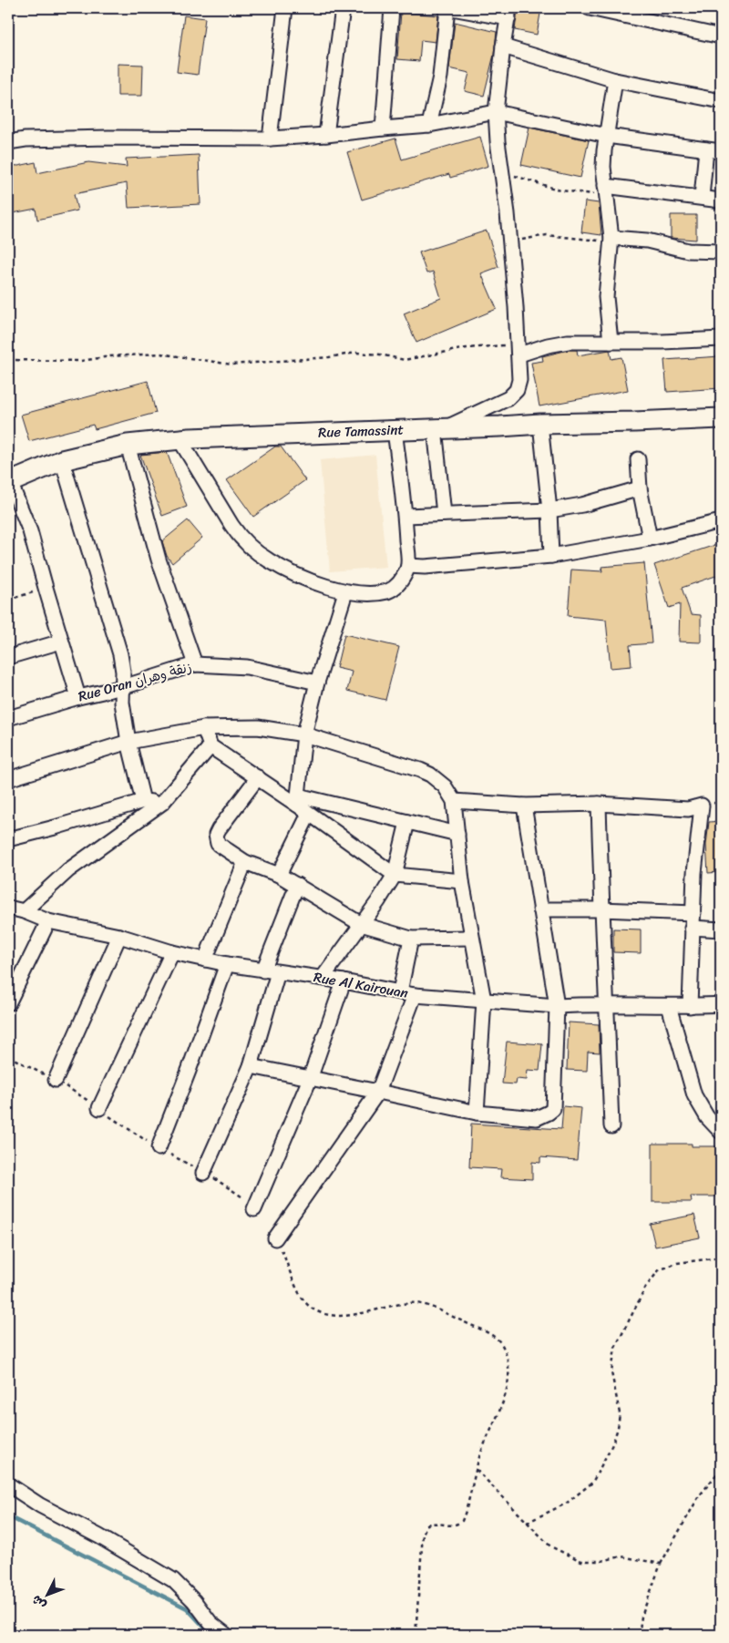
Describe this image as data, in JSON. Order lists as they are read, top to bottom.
{
  "streets": {
    "main road": ["Rue Tamassint"],
    "street": ["Rue Oran زنقة وهران", "Rue Al Kairouan"]
  },
  "north": "bottom left"
}
